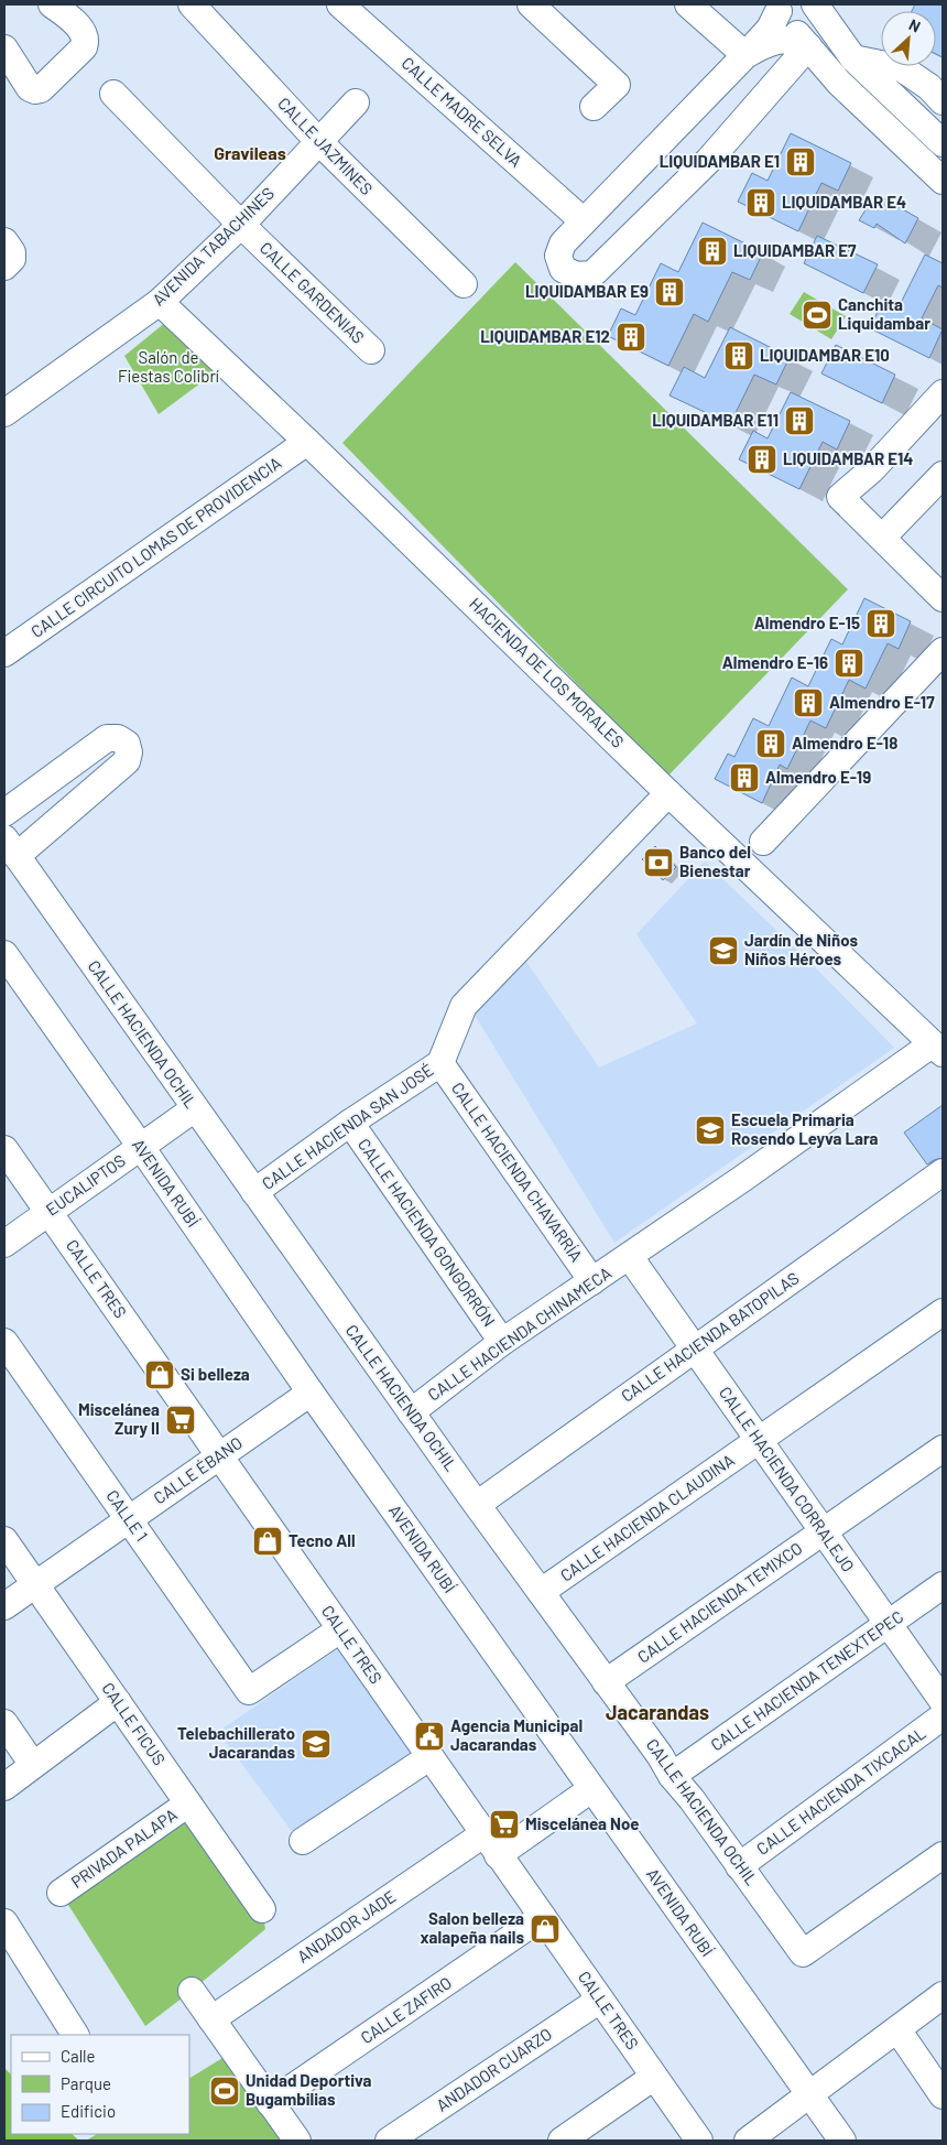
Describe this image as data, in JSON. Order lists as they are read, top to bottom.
{
  "streets": {
    "street": [
      "CALLE MADRE SELVA",
      "CALLE JAZMINES",
      "AVENIDA TABACHINES",
      "CALLE GARDENIAS",
      "CALLE CIRCUITO LOMAS DE PROVIDENCIA",
      "HACIENDA DE LOS MORALES",
      "CALLE HACIENDA OCHIL",
      "CALLE HACIENDA SAN JOSÉ",
      "CALLE HACIENDA CHAVARRÍA",
      "AVENIDA RUBÍ",
      "EUCALIPTOS",
      "CALLE HACIENDA GONGORRÓN",
      "CALLE TRES",
      "CALLE HACIENDA CHINAMECA",
      "CALLE HACIENDA BATOPILAS",
      "CALLE ÉBANO",
      "CALLE HACIENDA CORRALEJO",
      "CALLE 1",
      "CALLE HACIENDA CLAUDINA",
      "CALLE HACIENDA TEMIXCO",
      "CALLE HACIENDA TENEXTEPEC",
      "CALLE FICUS",
      "CALLE HACIENDA TIXCACAL",
      "PRIVADA PALAPA",
      "ANDADOR JADE",
      "CALLE ZAFIRO",
      "ANDADOR CUARZO"
    ]
  },
  "crossings": [
    ["CALLE JAZMINES", "AVENIDA TABACHINES"],
    ["AVENIDA TABACHINES", "CALLE GARDENIAS"],
    ["AVENIDA TABACHINES", "HACIENDA DE LOS MORALES"],
    ["CALLE CIRCUITO LOMAS DE PROVIDENCIA", "HACIENDA DE LOS MORALES"],
    ["HACIENDA DE LOS MORALES", "CALLE HACIENDA CHINAMECA"],
    ["CALLE HACIENDA OCHIL", "CALLE HACIENDA SAN JOSÉ"],
    ["CALLE HACIENDA OCHIL", "EUCALIPTOS"],
    ["CALLE HACIENDA OCHIL", "CALLE HACIENDA CHINAMECA"],
    ["CALLE HACIENDA OCHIL", "CALLE HACIENDA BATOPILAS"],
    ["CALLE HACIENDA OCHIL", "CALLE HACIENDA CLAUDINA"],
    ["CALLE HACIENDA OCHIL", "CALLE HACIENDA TEMIXCO"],
    ["CALLE HACIENDA OCHIL", "CALLE HACIENDA TENEXTEPEC"],
    ["CALLE HACIENDA OCHIL", "CALLE HACIENDA TIXCACAL"],
    ["CALLE HACIENDA SAN JOSÉ", "CALLE HACIENDA CHAVARRÍA"],
    ["CALLE HACIENDA SAN JOSÉ", "CALLE HACIENDA GONGORRÓN"],
    ["CALLE HACIENDA CHAVARRÍA", "CALLE HACIENDA CHINAMECA"],
    ["AVENIDA RUBÍ", "EUCALIPTOS"],
    ["AVENIDA RUBÍ", "CALLE ÉBANO"],
    ["AVENIDA RUBÍ", "ANDADOR JADE"],
    ["EUCALIPTOS", "CALLE TRES"],
    ["CALLE HACIENDA GONGORRÓN", "CALLE HACIENDA CHINAMECA"],
    ["CALLE TRES", "CALLE ÉBANO"],
    ["CALLE TRES", "CALLE 1"],
    ["CALLE TRES", "ANDADOR JADE"],
    ["CALLE TRES", "CALLE ZAFIRO"],
    ["CALLE TRES", "ANDADOR CUARZO"],
    ["CALLE HACIENDA CHINAMECA", "CALLE HACIENDA CORRALEJO"],
    ["CALLE HACIENDA BATOPILAS", "CALLE HACIENDA CORRALEJO"],
    ["CALLE ÉBANO", "CALLE 1"],
    ["CALLE ÉBANO", "CALLE FICUS"],
    ["CALLE HACIENDA CORRALEJO", "CALLE HACIENDA CLAUDINA"],
    ["CALLE HACIENDA CORRALEJO", "CALLE HACIENDA TEMIXCO"],
    ["CALLE HACIENDA CORRALEJO", "CALLE HACIENDA TENEXTEPEC"],
    ["CALLE FICUS", "PRIVADA PALAPA"]
  ],
  "districts": ["Gravileas", "Jacarandas"],
  "parks": ["Salón de Fiestas Colibrí"],
  "places": {
    "building": [
      "LIQUIDAMBAR E1",
      "LIQUIDAMBAR E4",
      "LIQUIDAMBAR E7",
      "LIQUIDAMBAR E9",
      "LIQUIDAMBAR E12",
      "LIQUIDAMBAR E10",
      "LIQUIDAMBAR E11",
      "LIQUIDAMBAR E14",
      "Almendro E-15",
      "Almendro E-16",
      "Almendro E-17",
      "Almendro E-18",
      "Almendro E-19"
    ],
    "sports": ["Canchita Liquidambar", "Unidad Deportiva Bugambilias"],
    "bank": ["Banco del Bienestar"],
    "school or university": ["Jardín de Niños Niños Héroes", "Escuela Primaria Rosendo Leyva Lara", "Telebachillerato Jacarandas"],
    "shop": ["Si belleza", "Tecno All", "Salon belleza xalapeña nails"],
    "supermarket": ["Miscelánea Zury II", "Miscelánea Noe"],
    "public building": ["Agencia Municipal Jacarandas"]
  },
  "legend": ["Calle", "Parque", "Edificio"],
  "north": "top right"
}
